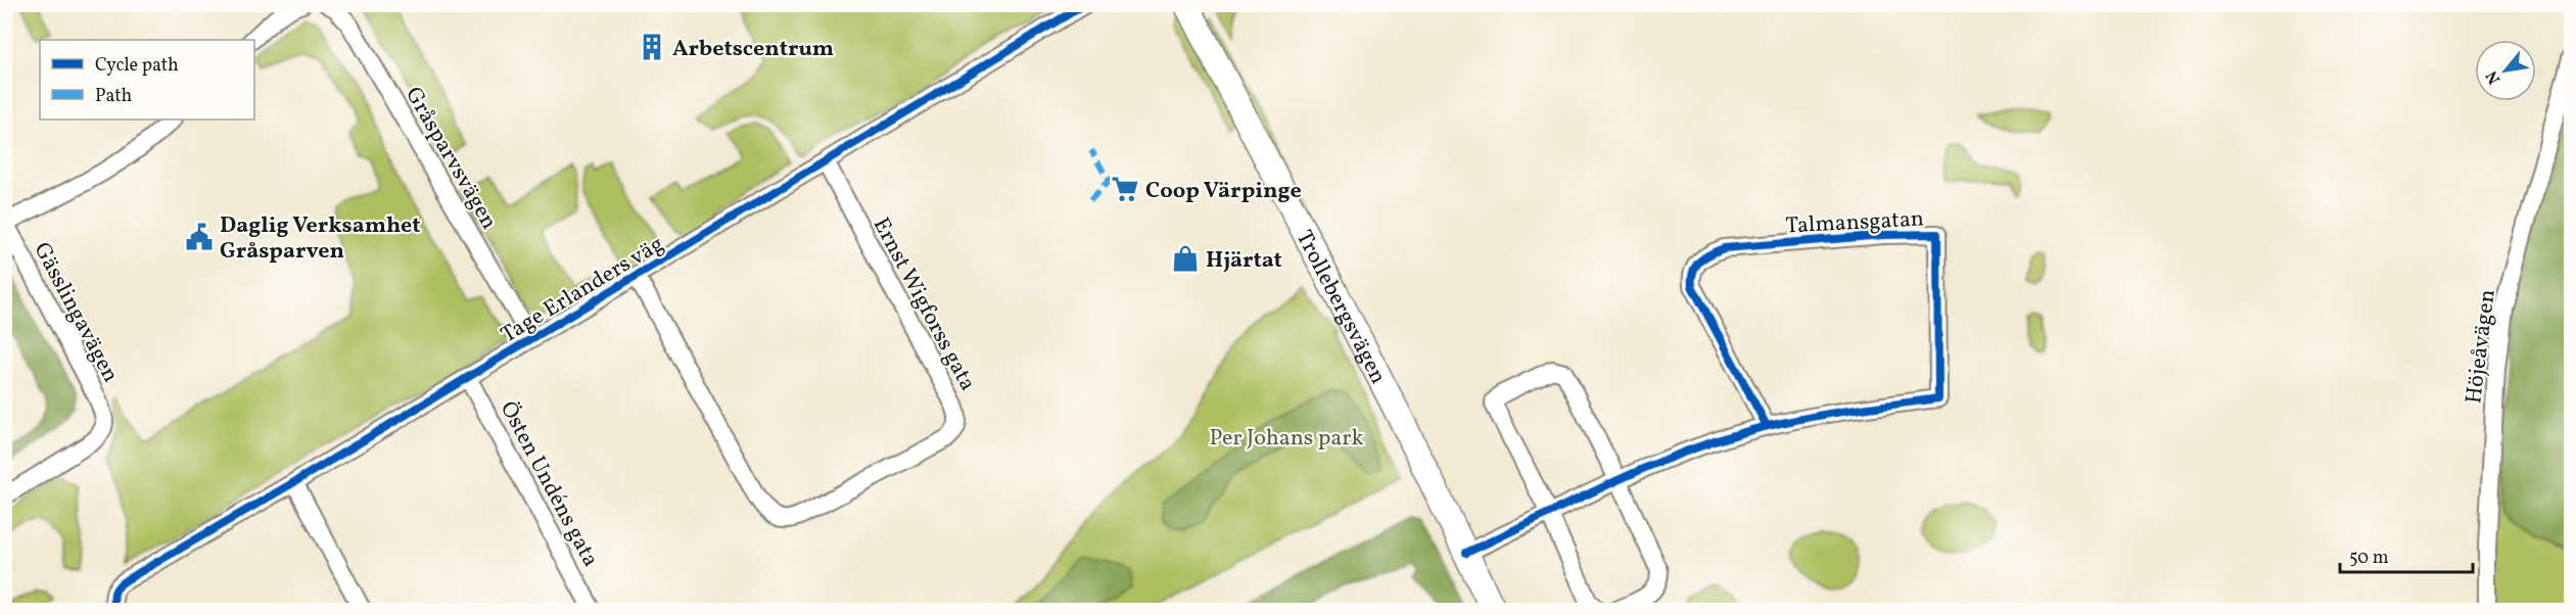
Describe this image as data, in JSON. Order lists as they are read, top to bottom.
{
  "streets": {
    "street": [
      "Gråsparvsvägen",
      "Talmansgatan",
      "Tage Erlanders väg",
      "Ernst Wigforss gata",
      "Trollebergsvägen",
      "Gässlingavägen",
      "Höjeåvägen",
      "Östen Undéns gata"
    ]
  },
  "crossings": [
    ["Gråsparvsvägen", "Tage Erlanders väg"],
    ["Talmansgatan", "Trollebergsvägen"],
    ["Tage Erlanders väg", "Ernst Wigforss gata"],
    ["Tage Erlanders väg", "Östen Undéns gata"]
  ],
  "parks": ["Per Johans park"],
  "places": {
    "building": ["Arbetscentrum"],
    "supermarket": ["Coop Värpinge"],
    "public building": ["Daglig Verksamhet Gråsparven"],
    "shop": ["Hjärtat"]
  },
  "legend": ["Cycle path", "Path"],
  "scale_bar": "50 m",
  "north": "bottom left"
}
